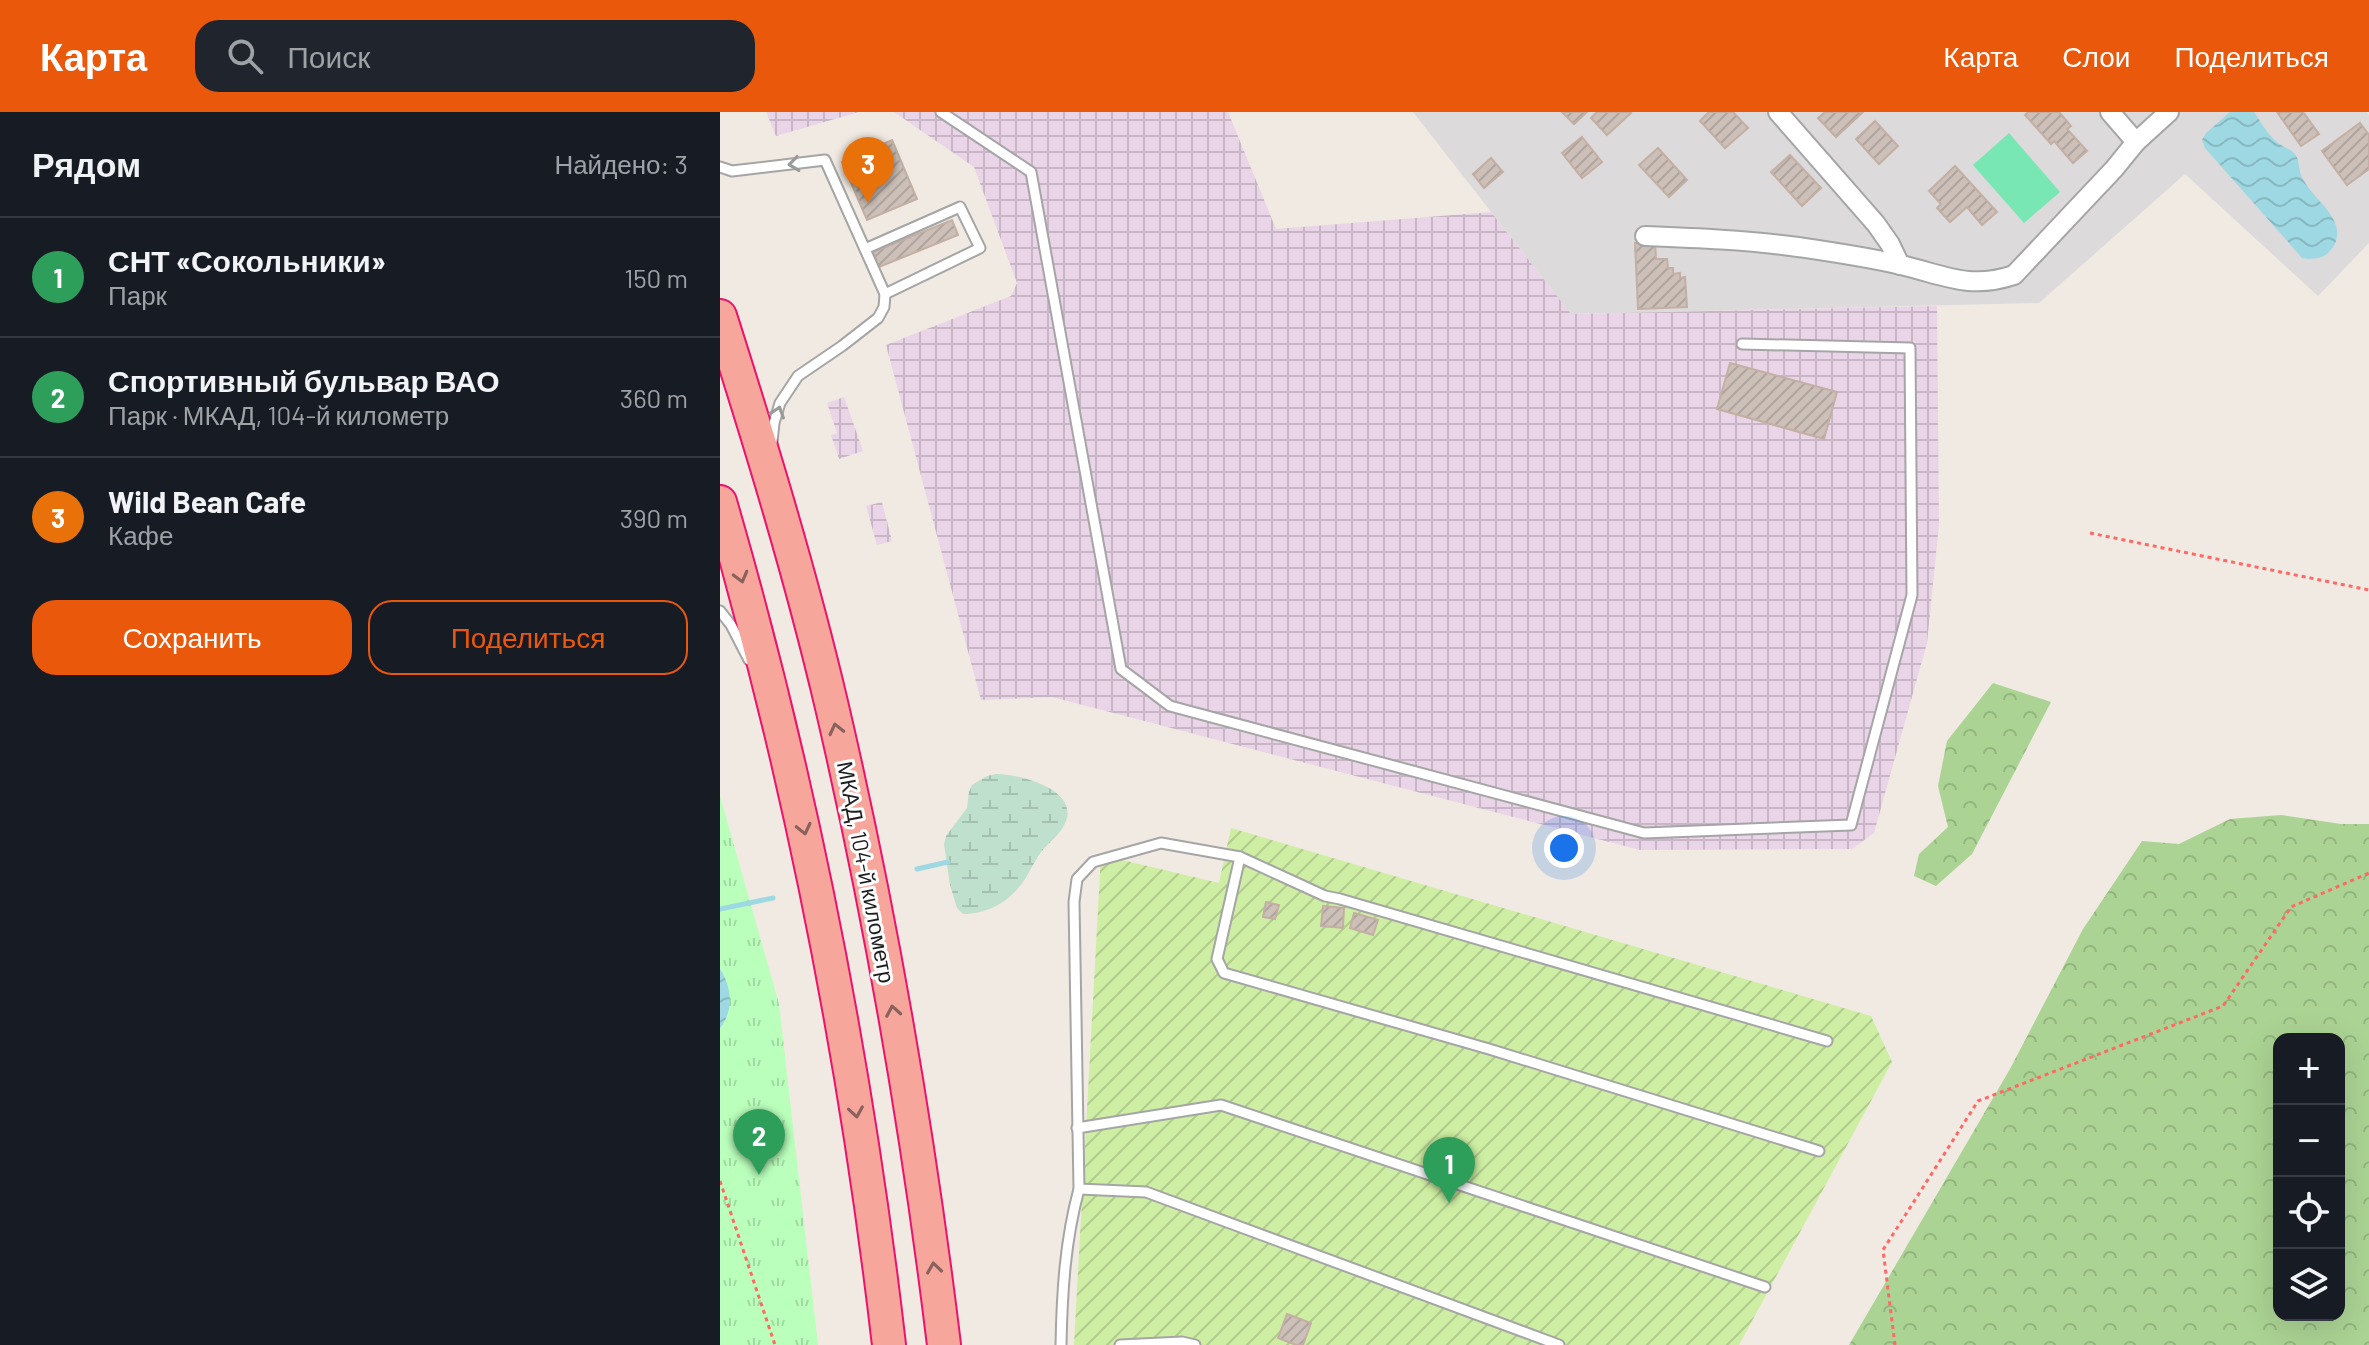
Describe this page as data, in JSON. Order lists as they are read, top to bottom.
{
  "streets": {
    "highway": ["МКАД, 104-й километр"]
  },
  "page": {
    "header": "Карта",
    "search": "Поиск",
    "nav": ["Карта", "Слои", "Поделиться"],
    "heading": ["Рядом", "Найдено: 3"],
    "pins": ["3", "2", "1"],
    "list": [
      {
        "mark": "1",
        "name": "СНТ «Сокольники»",
        "note": "Парк",
        "value": "150 m"
      },
      {
        "mark": "2",
        "name": "Спортивный бульвар ВАО",
        "note": "Парк · МКАД, 104-й километр",
        "value": "360 m"
      },
      {
        "mark": "3",
        "name": "Wild Bean Cafe",
        "note": "Кафе",
        "value": "390 m"
      }
    ],
    "buttons": ["Сохранить", "Поделиться"],
    "map_buttons": ["+", "−"]
  }
}
